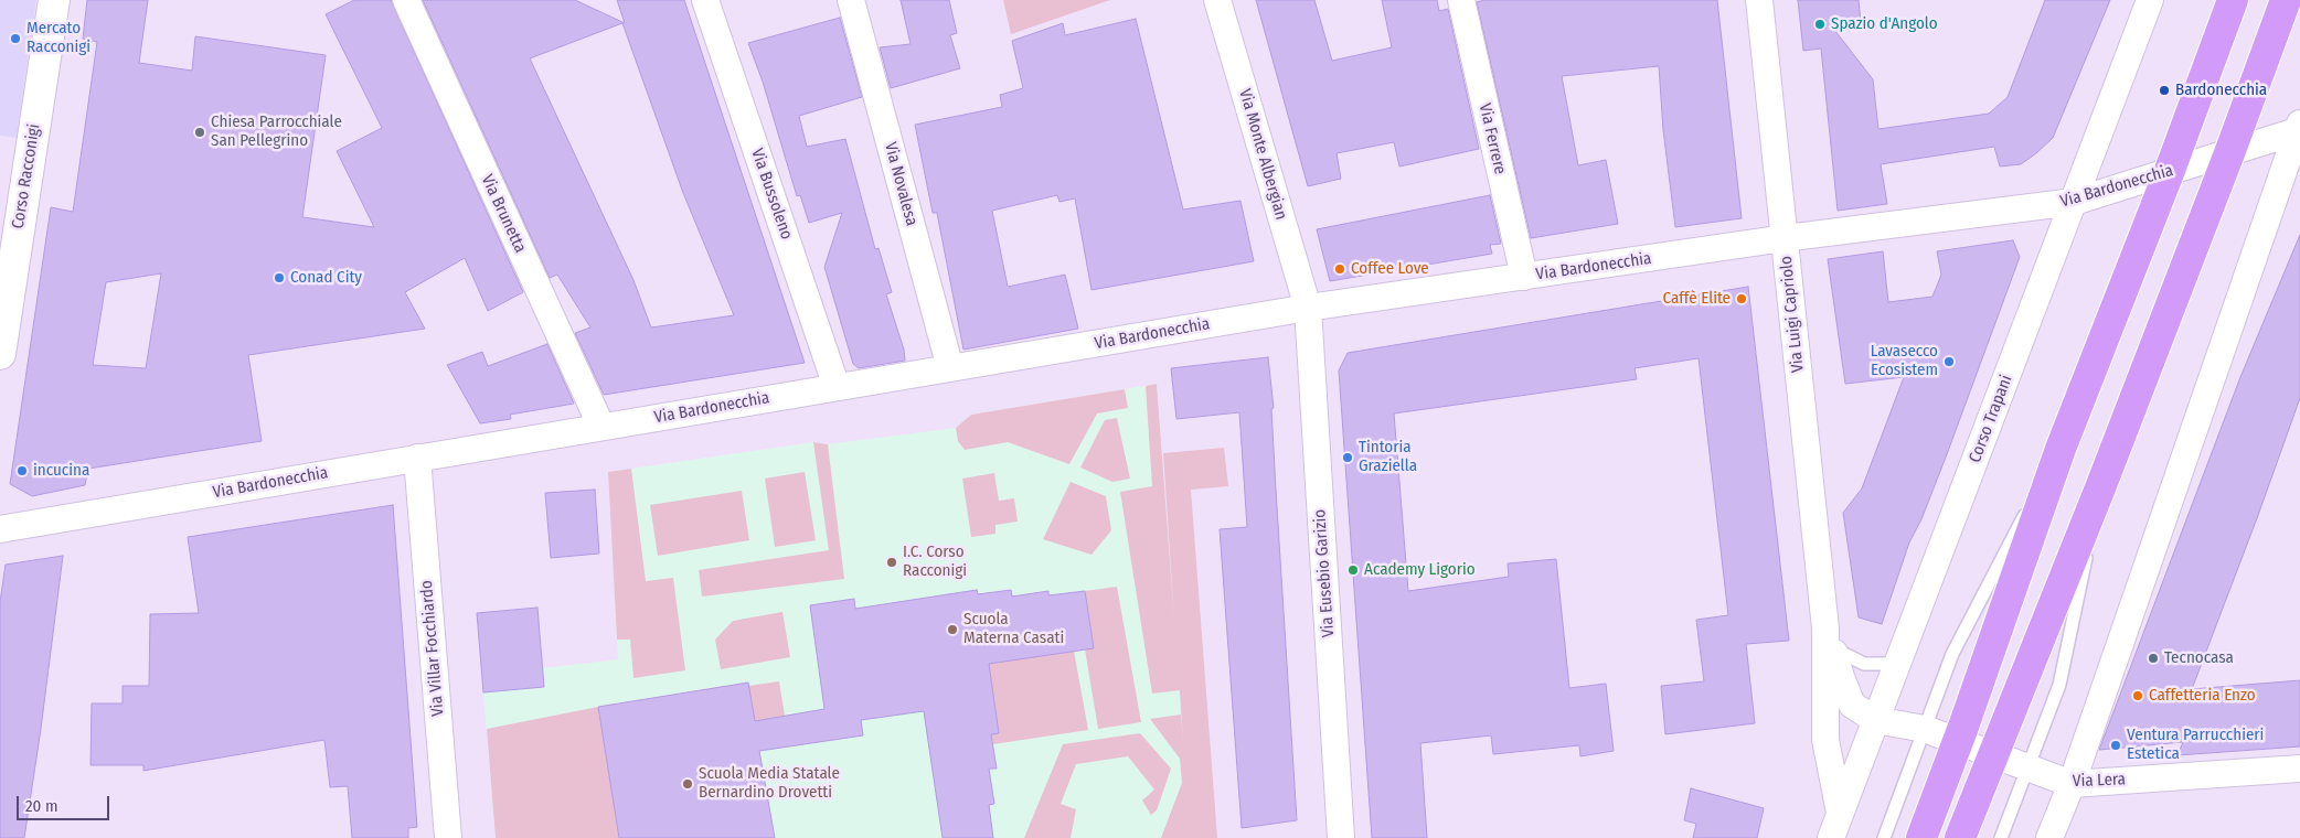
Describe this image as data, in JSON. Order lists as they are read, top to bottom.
{
  "streets": {
    "street": [
      "Via Ferrere",
      "Via Monte Albergian",
      "Corso Racconigi",
      "Via Novalesa",
      "Via Bardonecchia",
      "Via Bussoleno",
      "Via Brunetta",
      "Via Luigi Capriolo",
      "Corso Trapani",
      "Via Eusebio Garizio",
      "Via Villar Focchiardo",
      "Via Lera"
    ]
  },
  "crossings": [
    ["Via Ferrere", "Via Bardonecchia"],
    ["Via Monte Albergian", "Via Bardonecchia"],
    ["Via Monte Albergian", "Via Eusebio Garizio"],
    ["Via Novalesa", "Via Bardonecchia"],
    ["Via Bardonecchia", "Via Bussoleno"],
    ["Via Bardonecchia", "Via Brunetta"],
    ["Via Bardonecchia", "Via Luigi Capriolo"],
    ["Via Bardonecchia", "Corso Trapani"],
    ["Via Bardonecchia", "Via Eusebio Garizio"],
    ["Via Bardonecchia", "Via Villar Focchiardo"],
    ["Via Luigi Capriolo", "Corso Trapani"],
    ["Via Luigi Capriolo", "Via Lera"],
    ["Corso Trapani", "Via Lera"]
  ],
  "places": [
    "Spazio d'Angolo",
    "Mercato Racconigi",
    "Bardonecchia",
    "Chiesa Parrocchiale San Pellegrino",
    "Coffee Love",
    "Conad City",
    "Caffè Elite",
    "Lavasecco Ecosistem",
    "Tintoria Graziella",
    "incucina",
    "I.C. Corso Racconigi",
    "Academy Ligorio",
    "Scuola Materna Casati",
    "Tecnocasa",
    "Caffetteria Enzo",
    "Ventura Parrucchieri Estetica",
    "Scuola Media Statale Bernardino Drovetti"
  ],
  "scale_bar": "20 m"
}
